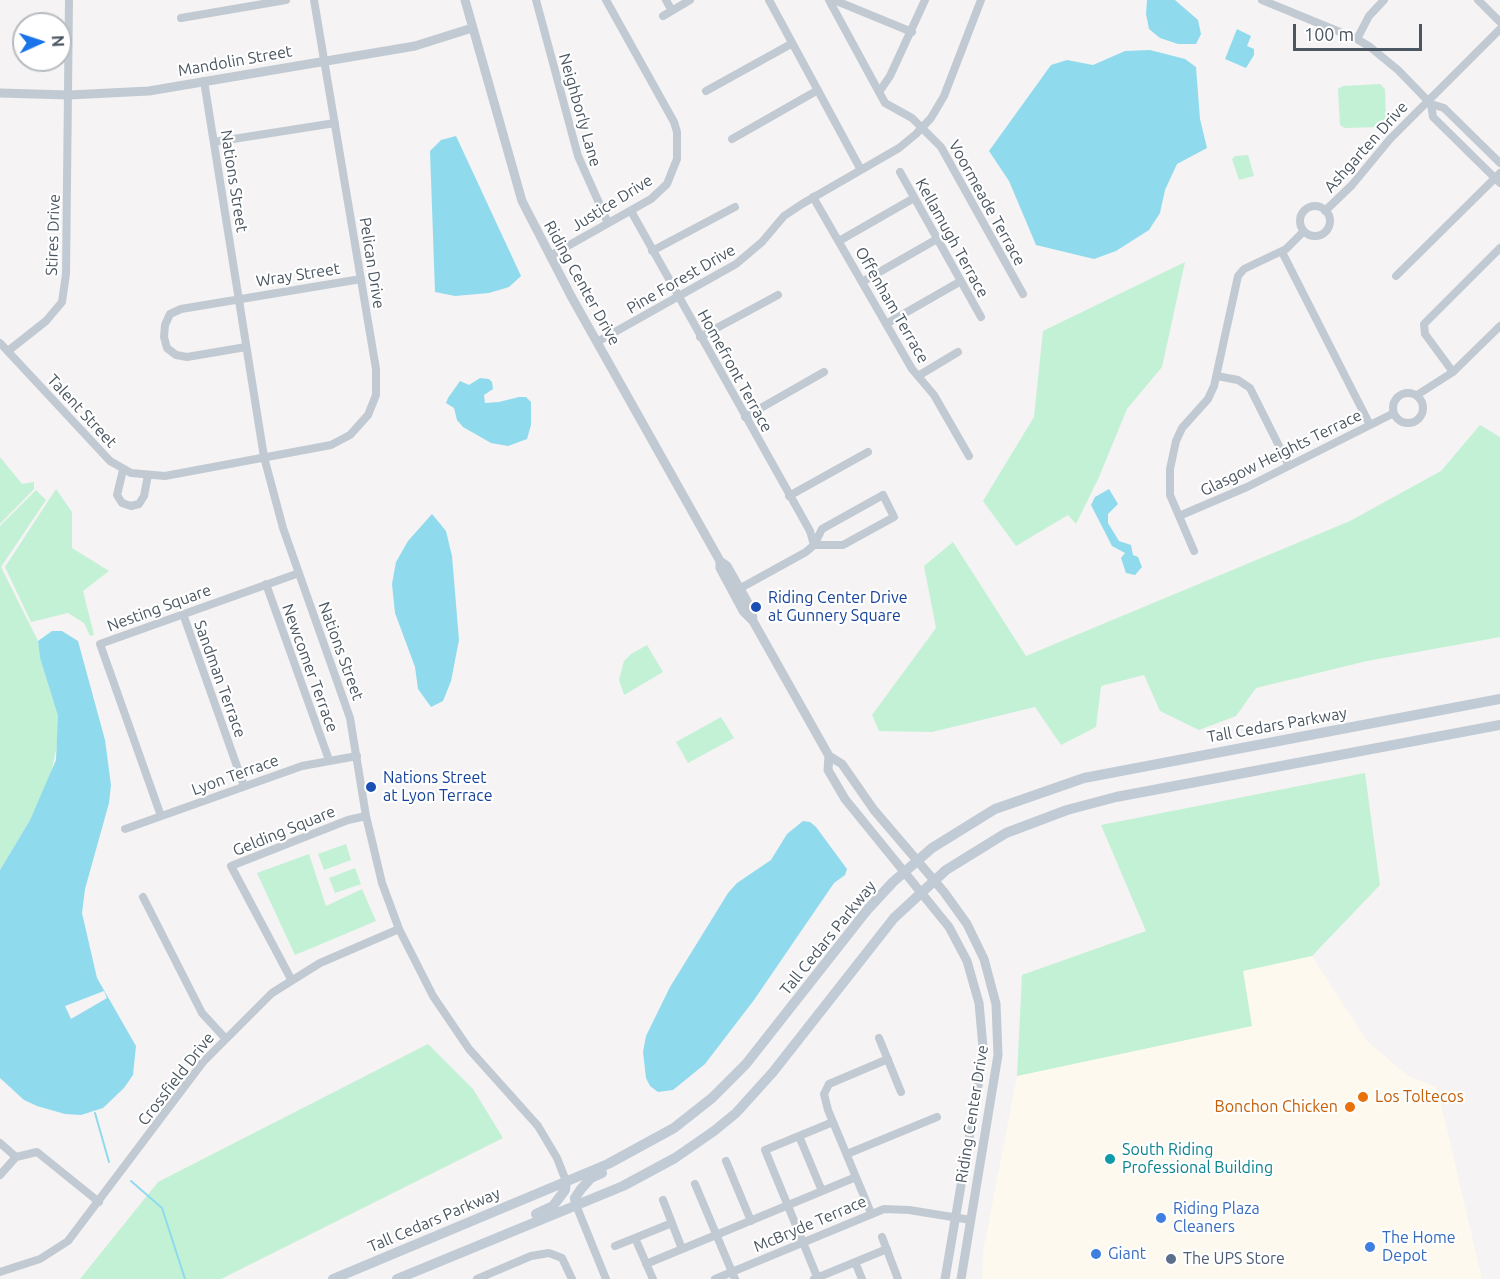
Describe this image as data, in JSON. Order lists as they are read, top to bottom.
{
  "streets": {
    "main road": ["Tall Cedars Parkway"],
    "street": [
      "Mandolin Street",
      "Neighborly Lane",
      "Ashgarten Drive",
      "Nations Street",
      "Justice Drive",
      "Voormeade Terrace",
      "Stires Drive",
      "Kellamugh Terrace",
      "Pelican Drive",
      "Wray Street",
      "Pine Forest Drive",
      "Riding Center Drive",
      "Offenham Terrace",
      "Homefront Terrace",
      "Talent Street",
      "Glasgow Heights Terrace",
      "Nesting Square",
      "Newcomer Terrace",
      "Sandman Terrace",
      "Lyon Terrace",
      "Gelding Square",
      "Crossfield Drive",
      "McBryde Terrace"
    ]
  },
  "crossings": [
    ["Mandolin Street", "Nations Street"],
    ["Mandolin Street", "Stires Drive"],
    ["Mandolin Street", "Pelican Drive"],
    ["Mandolin Street", "Riding Center Drive"],
    ["Neighborly Lane", "Justice Drive"],
    ["Nations Street", "Pelican Drive"],
    ["Nations Street", "Wray Street"],
    ["Nations Street", "Talent Street"],
    ["Nations Street", "Nesting Square"],
    ["Nations Street", "Tall Cedars Parkway"],
    ["Nations Street", "Lyon Terrace"],
    ["Nations Street", "Gelding Square"],
    ["Nations Street", "Crossfield Drive"],
    ["Justice Drive", "Riding Center Drive"],
    ["Justice Drive", "Homefront Terrace"],
    ["Voormeade Terrace", "Pine Forest Drive"],
    ["Stires Drive", "Talent Street"],
    ["Pelican Drive", "Wray Street"],
    ["Pelican Drive", "Talent Street"],
    ["Pine Forest Drive", "Riding Center Drive"],
    ["Pine Forest Drive", "Offenham Terrace"],
    ["Pine Forest Drive", "Homefront Terrace"],
    ["Riding Center Drive", "Tall Cedars Parkway"],
    ["Riding Center Drive", "McBryde Terrace"],
    ["Nesting Square", "Newcomer Terrace"],
    ["Nesting Square", "Sandman Terrace"],
    ["Nesting Square", "Lyon Terrace"],
    ["Newcomer Terrace", "Lyon Terrace"],
    ["Sandman Terrace", "Lyon Terrace"],
    ["Gelding Square", "Crossfield Drive"]
  ],
  "places": [
    "Riding Center Drive at Gunnery Square",
    "Nations Street at Lyon Terrace",
    "Los Toltecos",
    "Bonchon Chicken",
    "South Riding Professional Building",
    "Riding Plaza Cleaners",
    "The Home Depot",
    "Giant",
    "The UPS Store"
  ],
  "scale_bar": "100 m",
  "north": "right"
}
